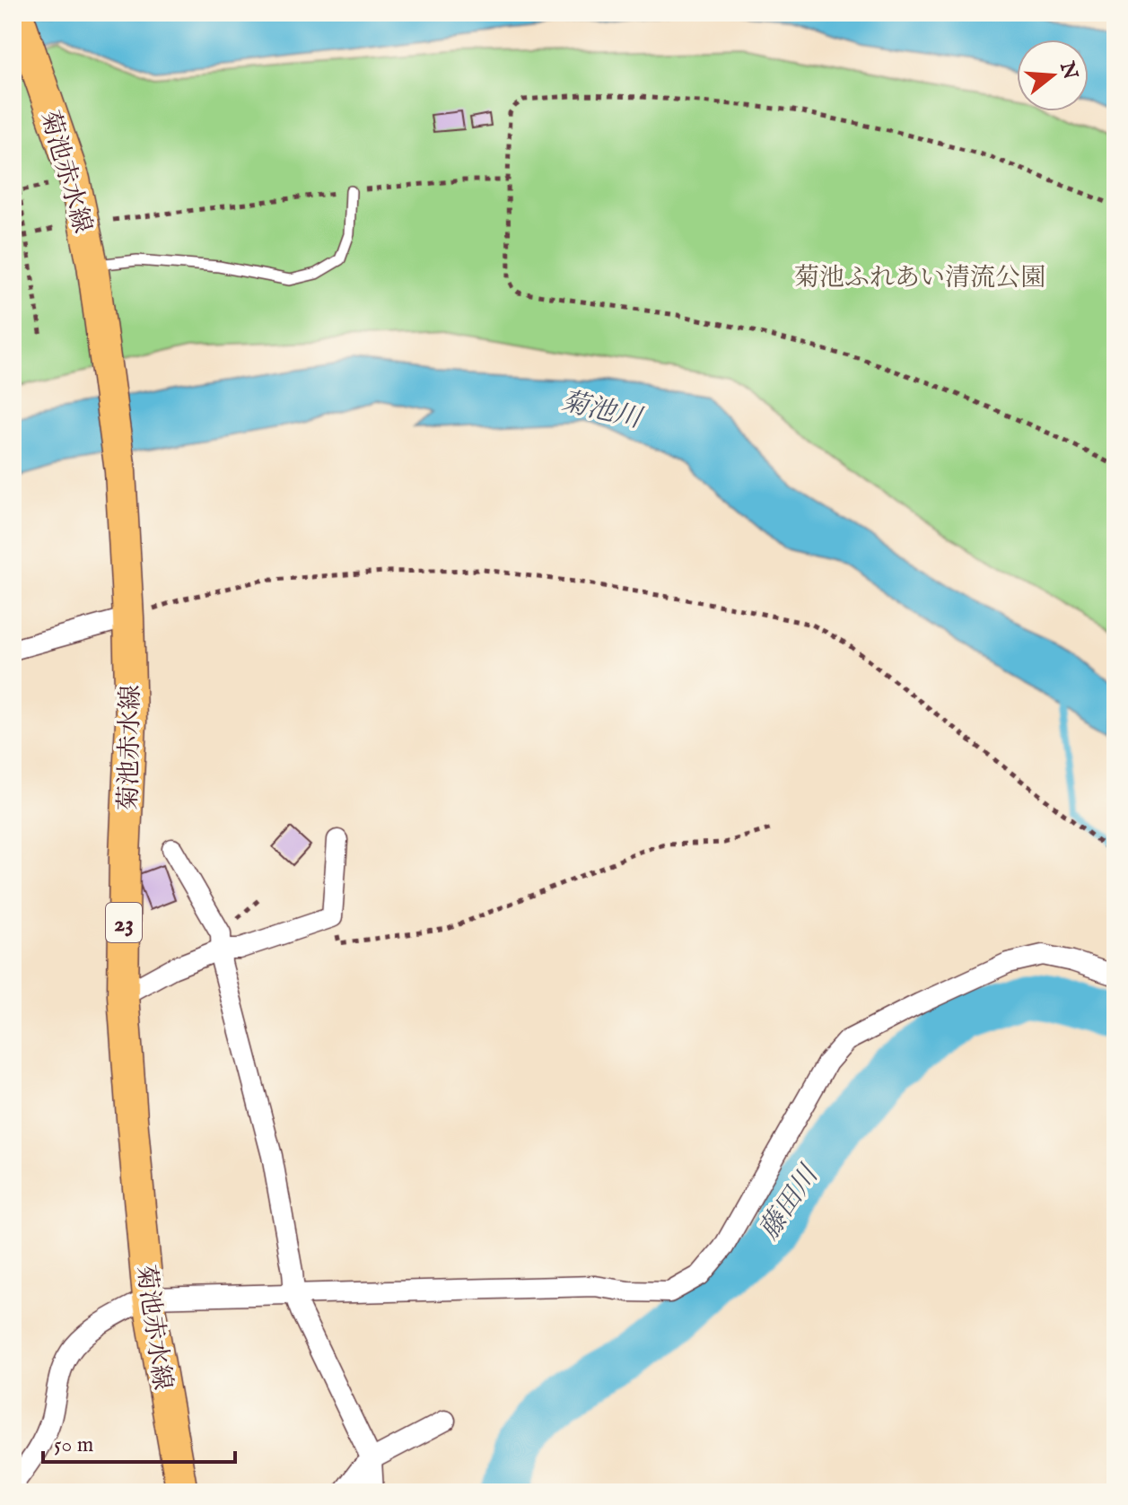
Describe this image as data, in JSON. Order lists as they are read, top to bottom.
{
  "streets": {
    "main road": ["菊池赤水線", "23"]
  },
  "water": ["菊池川", "藤田川"],
  "parks": ["菊池ふれあい清流公園"],
  "scale_bar": "50 m",
  "north": "right"
}
